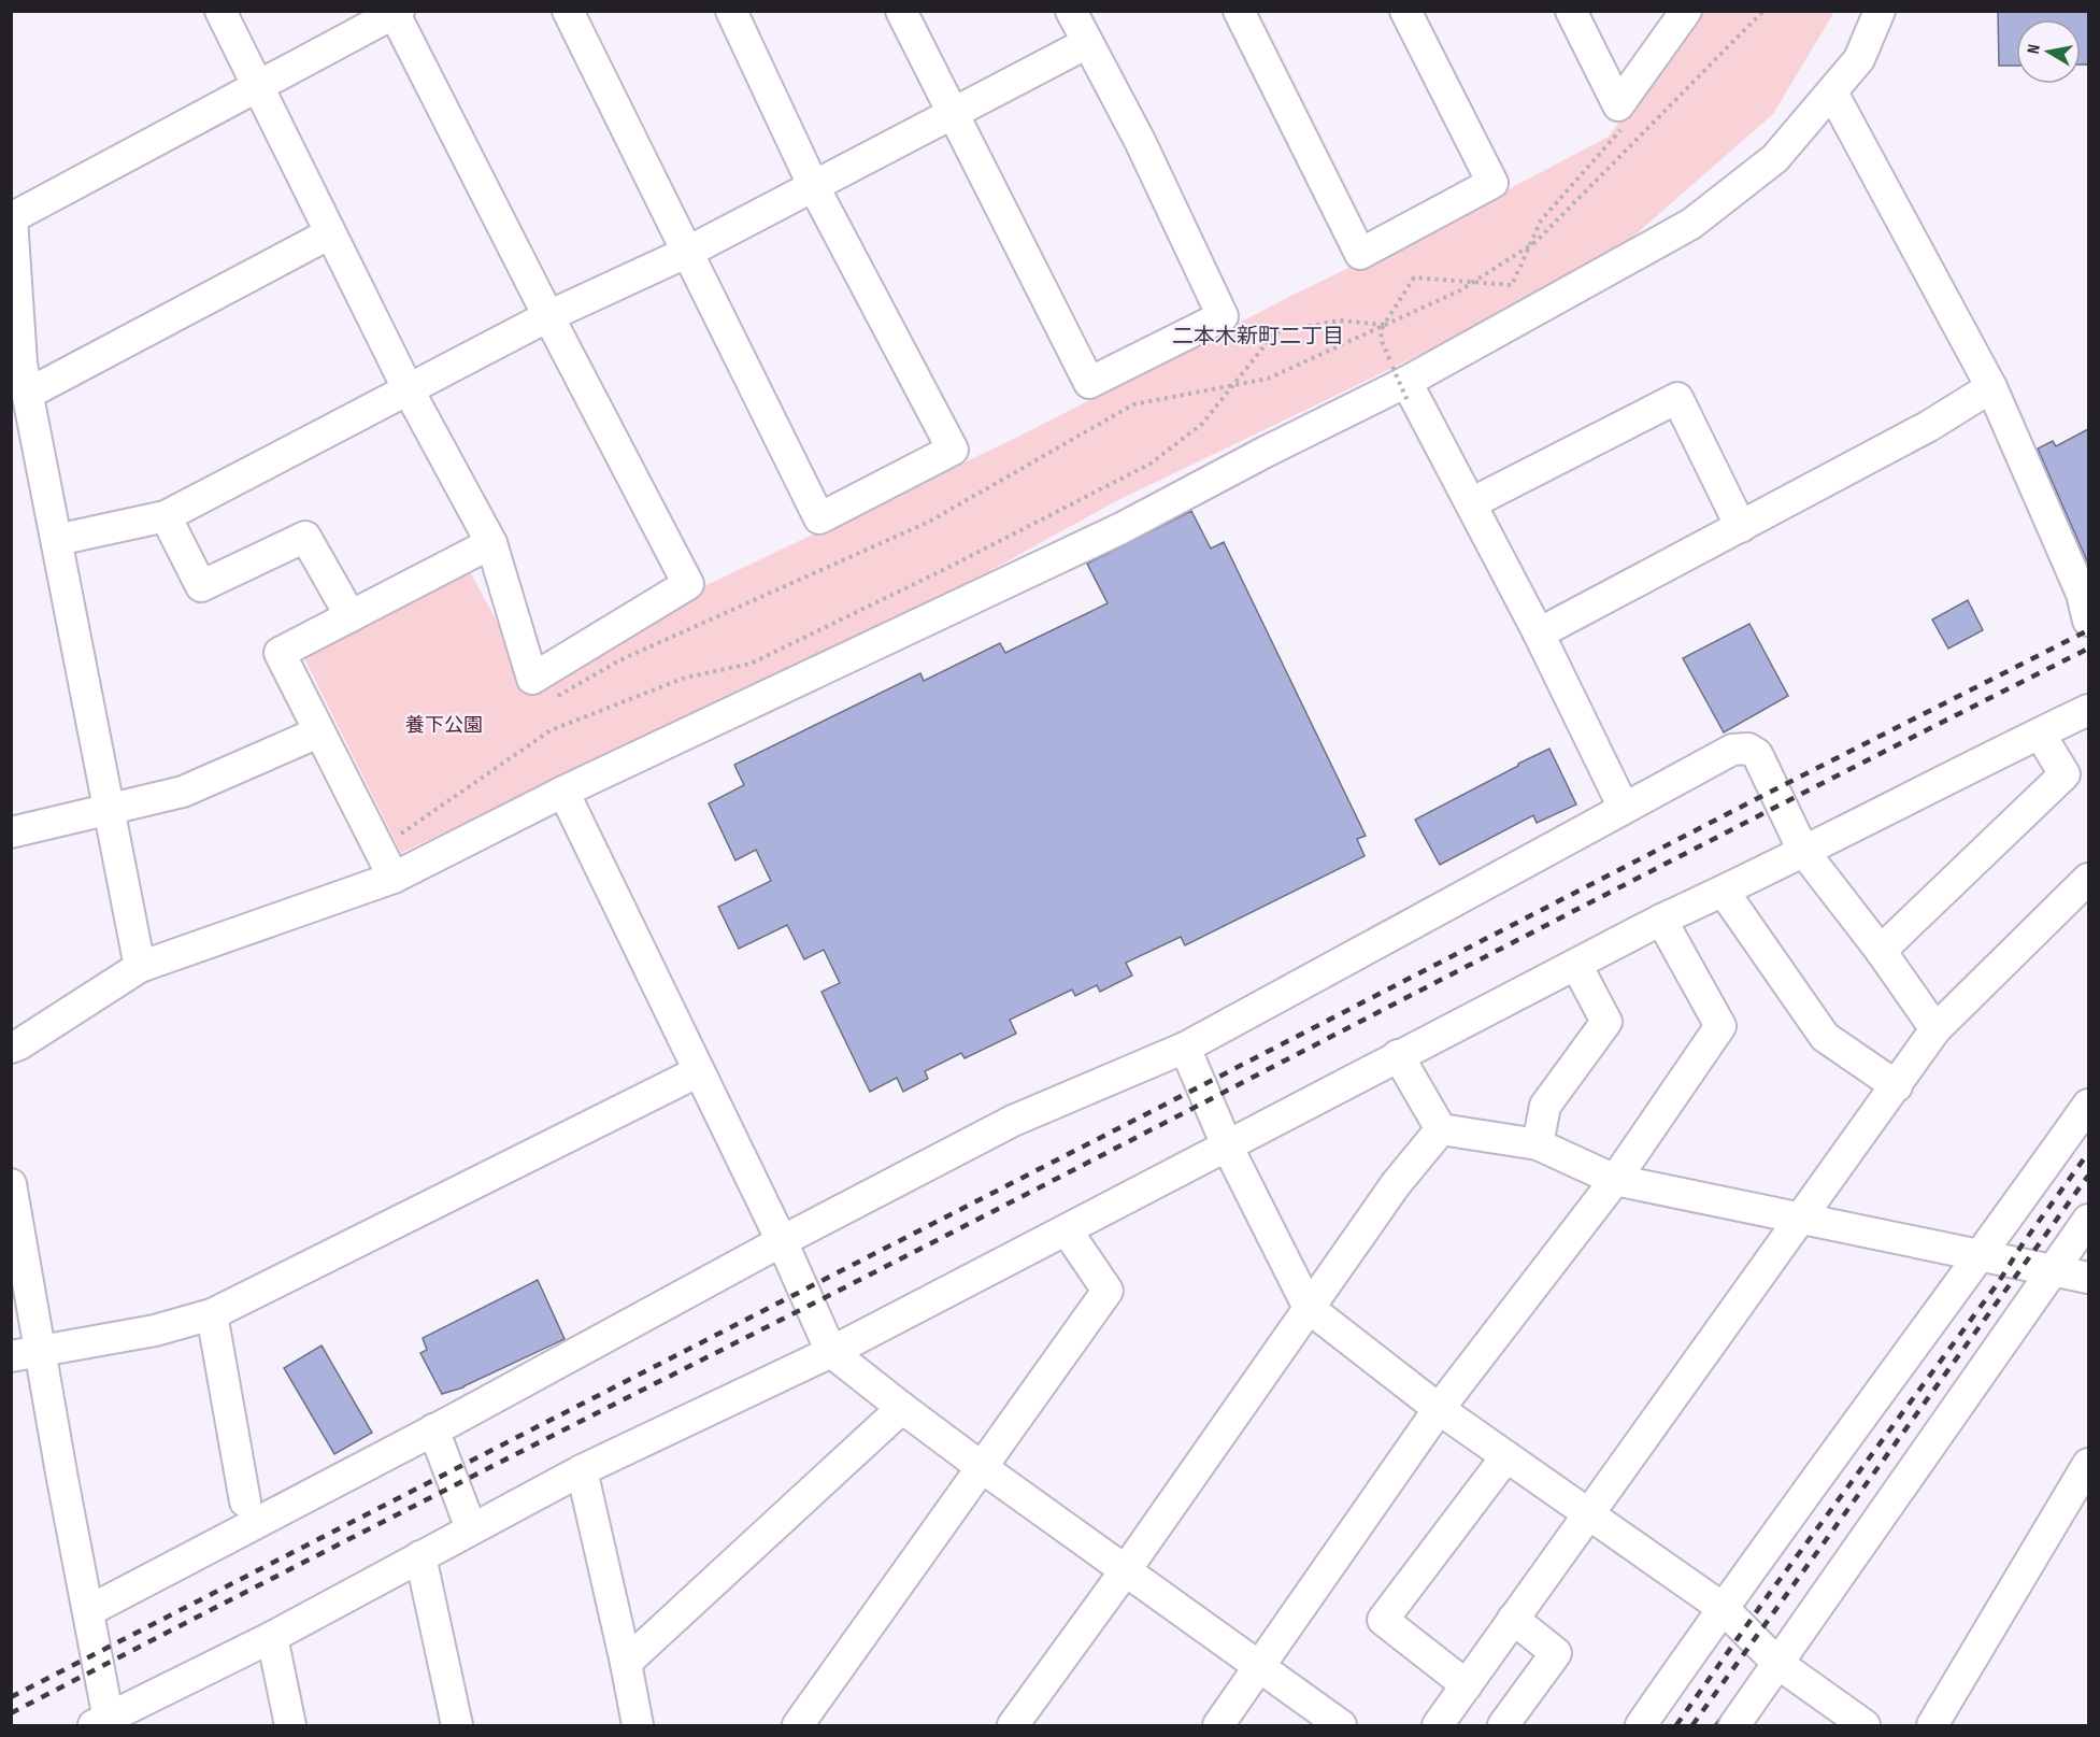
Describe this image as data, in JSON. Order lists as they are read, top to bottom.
{
  "districts": ["二本木新町二丁目"],
  "parks": ["養下公園"],
  "north": "left"
}
